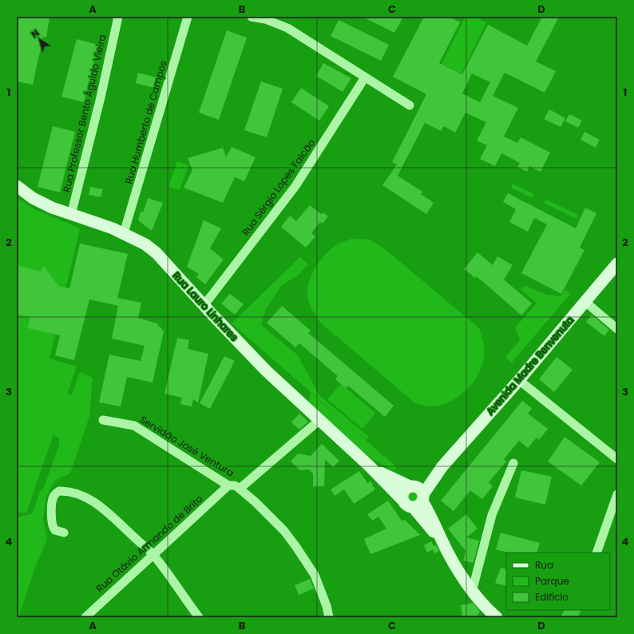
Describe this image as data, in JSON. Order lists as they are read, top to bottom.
{
  "streets": {
    "main road": ["Rua Lauro Linhares", "Avenida Madre Benvenuta"],
    "street": [
      "Rua Professor Bento Águido Vieira",
      "Rua Humberto de Campos",
      "Rua Sérgio Lopes Falcão",
      "Servidão José Ventura",
      "Rua Otávio Armando de Brito"
    ]
  },
  "crossings": [
    ["Rua Professor Bento Águido Vieira", "Rua Lauro Linhares"],
    ["Rua Humberto de Campos", "Rua Lauro Linhares"],
    ["Rua Sérgio Lopes Falcão", "Rua Lauro Linhares"],
    ["Rua Lauro Linhares", "Avenida Madre Benvenuta"],
    ["Rua Lauro Linhares", "Servidão José Ventura"],
    ["Servidão José Ventura", "Rua Otávio Armando de Brito"]
  ],
  "legend": ["Rua", "Parque", "Edifício"],
  "north": "top left",
  "grid": {
    "columns": [
      "A",
      "B",
      "C",
      "D"
    ],
    "rows": [
      "1",
      "2",
      "3",
      "4"
    ]
  }
}
